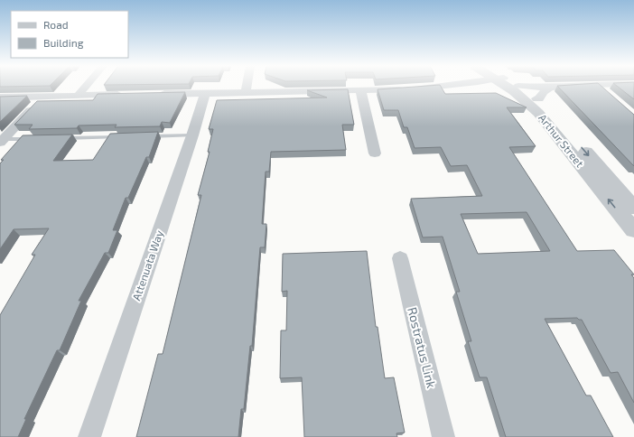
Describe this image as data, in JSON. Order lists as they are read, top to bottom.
{
  "streets": {
    "street": ["Arthur Street", "Attenuata Way", "Rostratus Link"]
  },
  "legend": ["Road", "Building"]
}
